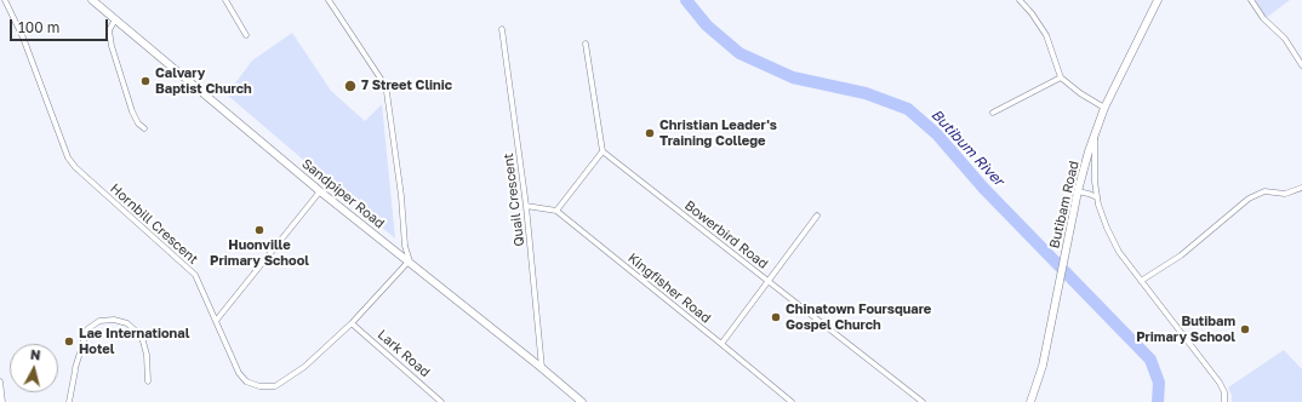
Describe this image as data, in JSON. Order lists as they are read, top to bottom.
{
  "streets": {
    "street": [
      "Sandpiper Road",
      "Quail Crescent",
      "Butibam Road",
      "Hornbill Crescent",
      "Bowerbird Road",
      "Kingfisher Road",
      "Lark Road"
    ]
  },
  "crossings": [
    ["Sandpiper Road", "Quail Crescent"],
    ["Sandpiper Road", "Hornbill Crescent"],
    ["Quail Crescent", "Kingfisher Road"],
    ["Hornbill Crescent", "Lark Road"]
  ],
  "water": ["Butibum River"],
  "places": [
    "Calvary Baptist Church",
    "7 Street Clinic",
    "Christian Leader's Training College",
    "Huonville Primary School",
    "Chinatown Foursquare Gospel Church",
    "Butibam Primary School",
    "Lae International Hotel"
  ],
  "scale_bar": "100 m",
  "north": "top"
}
